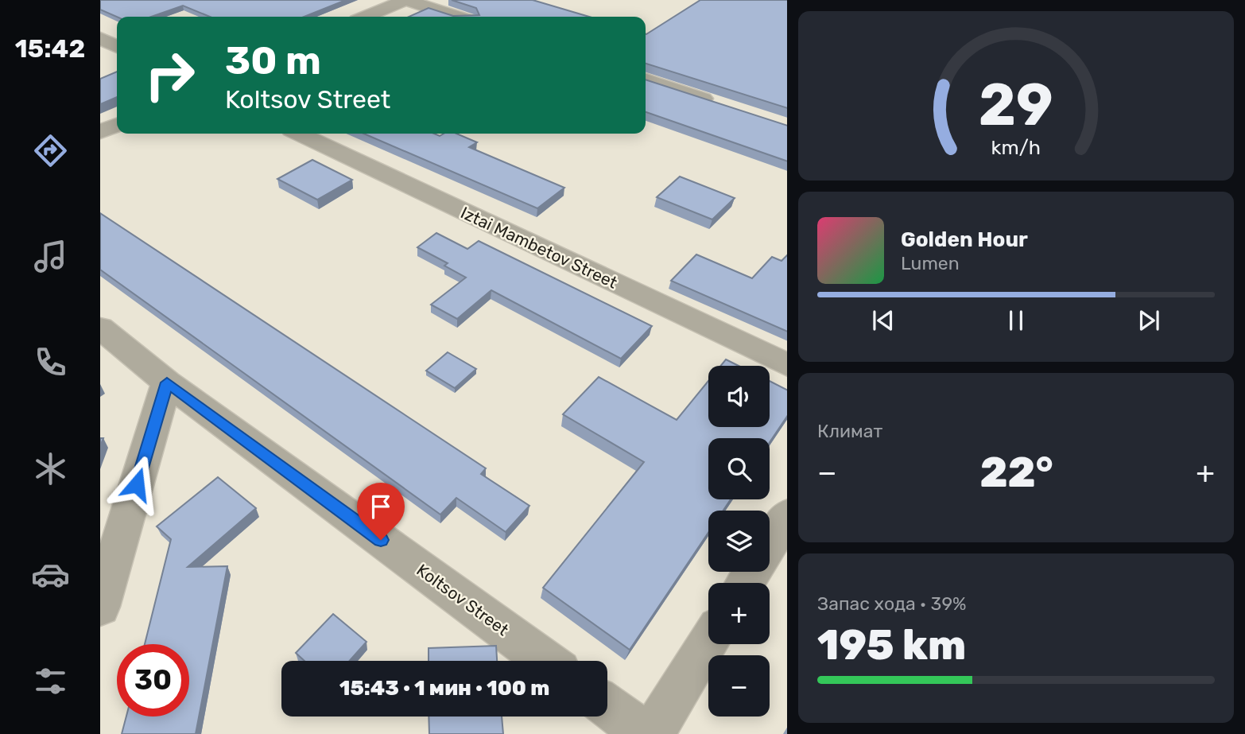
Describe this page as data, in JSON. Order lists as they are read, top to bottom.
{
  "streets": {
    "street": ["Iztai Mambetov Street", "Koltsov Street"]
  },
  "page": {
    "tabs": "15:42",
    "turn": ["30 m", "Koltsov Street"],
    "song": ["Golden Hour", "Lumen"],
    "map_buttons": ["+", "−"],
    "tile": [
      "Климат",
      ["Запас хода · 39%", "195 km"]
    ],
    "heat": ["−", "22°", "+"],
    "limit": "30",
    "trip": "15:43 · 1 мин · 100 m",
    "gauge": ["29", "km/h"]
  }
}
